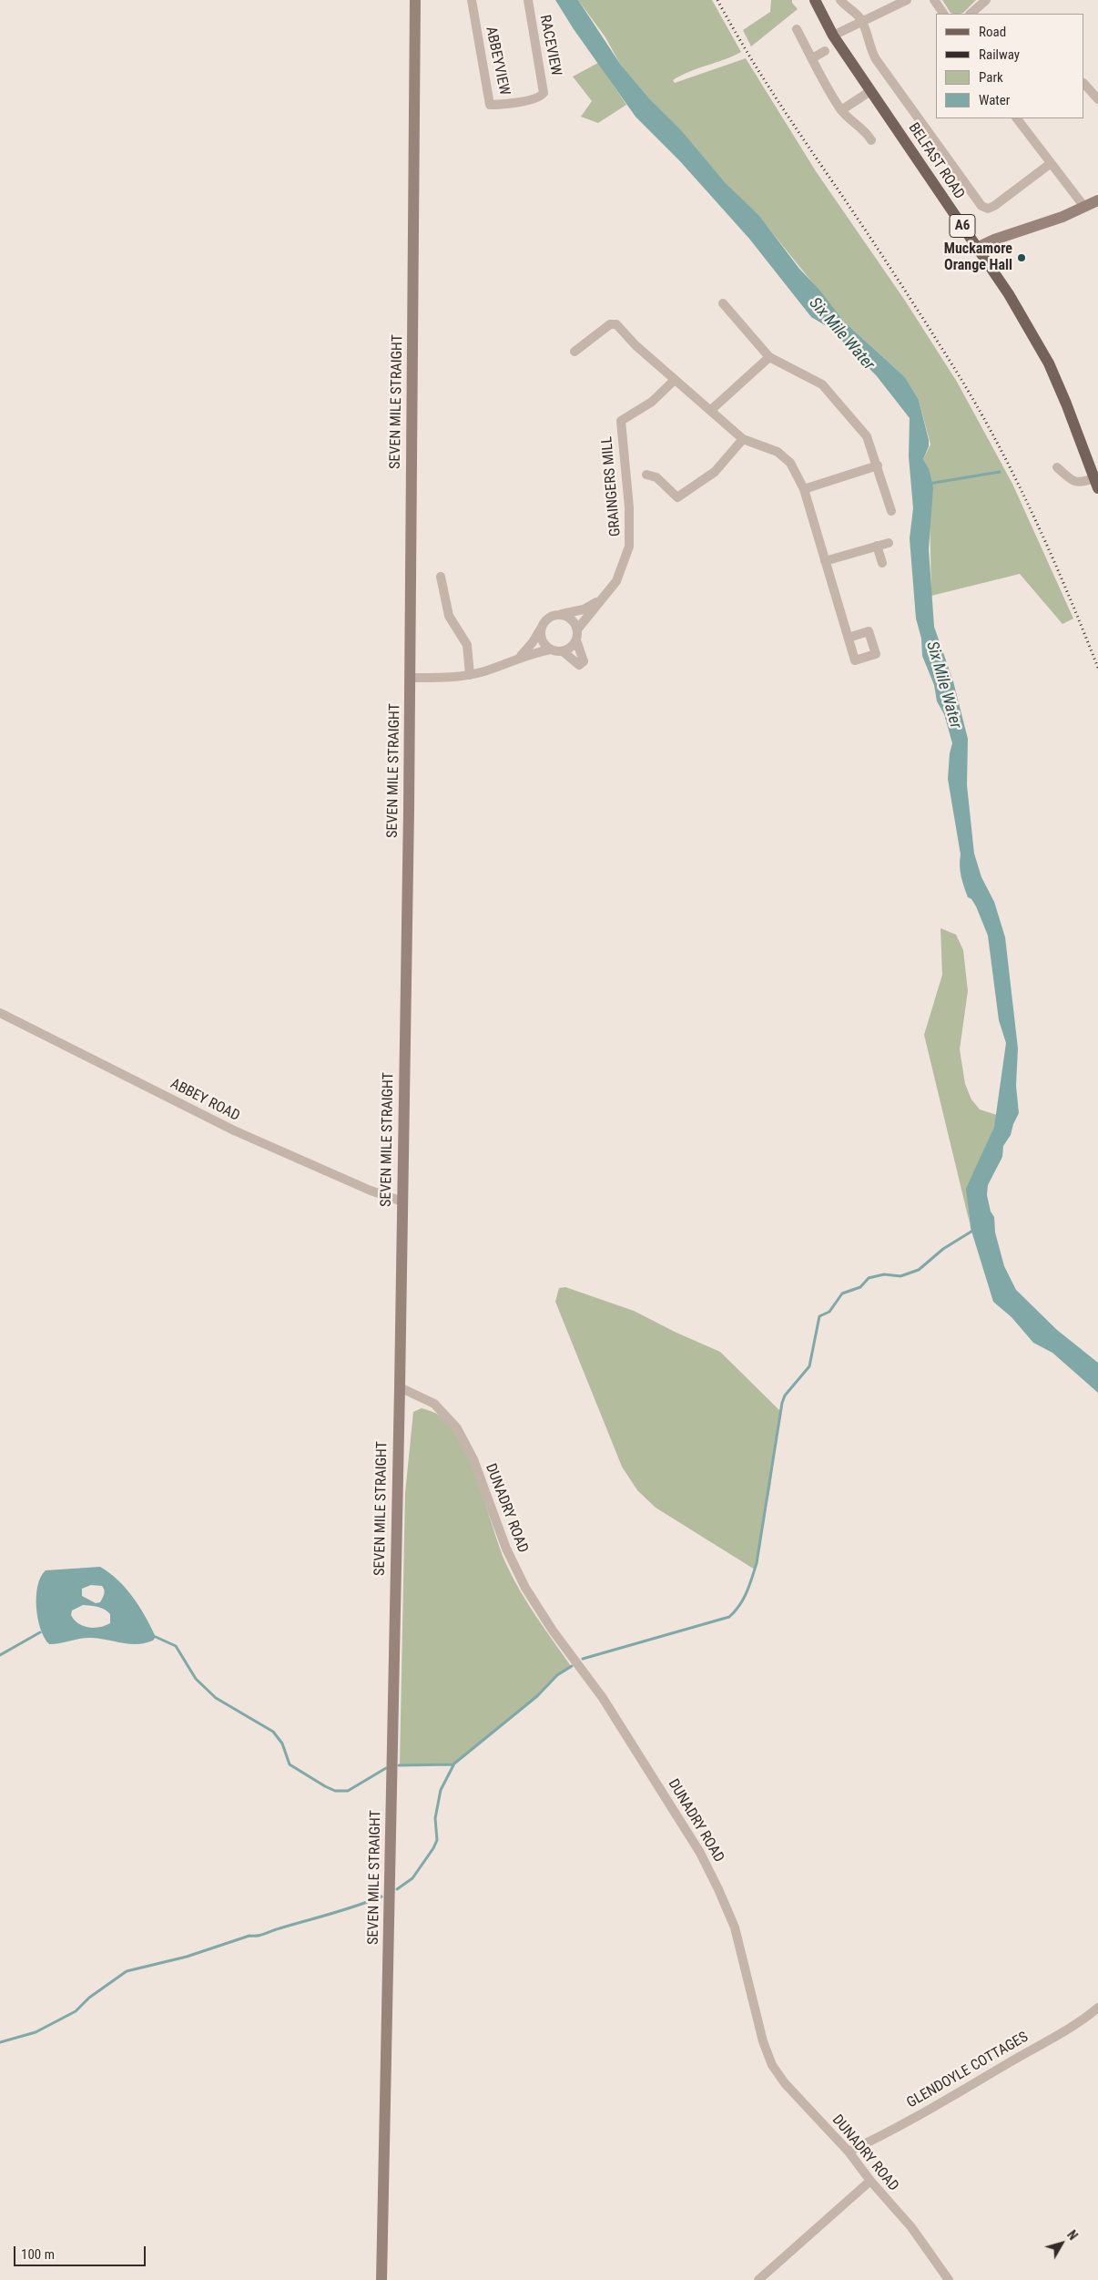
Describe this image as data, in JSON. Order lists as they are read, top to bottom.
{
  "streets": {
    "main road": ["BELFAST ROAD", "A6", "SEVEN MILE STRAIGHT"],
    "street": [
      "RACEVIEW",
      "ABBEYVIEW",
      "GRAINGERS MILL",
      "ABBEY ROAD",
      "DUNADRY ROAD",
      "GLENDOYLE COTTAGES"
    ]
  },
  "crossings": [
    ["RACEVIEW", "ABBEYVIEW"],
    ["SEVEN MILE STRAIGHT", "ABBEY ROAD"],
    ["SEVEN MILE STRAIGHT", "DUNADRY ROAD"],
    ["DUNADRY ROAD", "GLENDOYLE COTTAGES"]
  ],
  "water": ["Six Mile Water"],
  "places": ["Muckamore Orange Hall"],
  "legend": [
    "Road",
    "Railway",
    "Park",
    "Water"
  ],
  "scale_bar": "100 m",
  "north": "top right"
}
